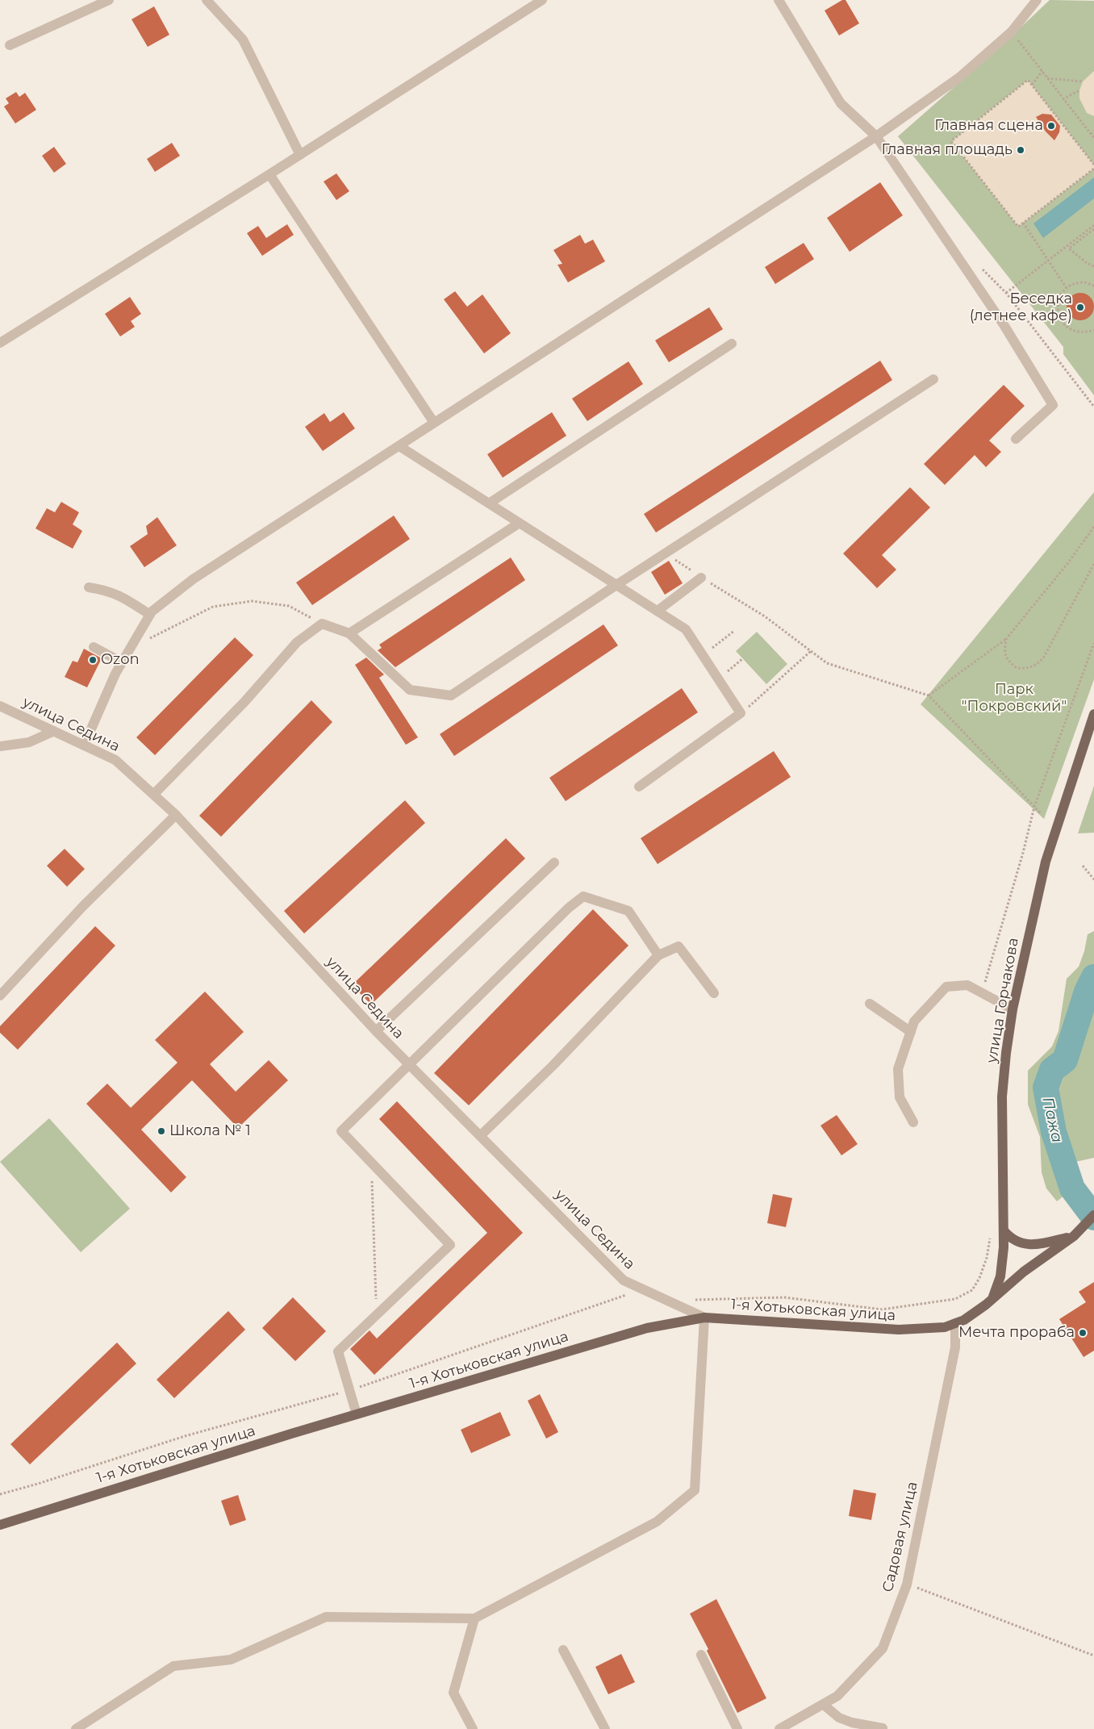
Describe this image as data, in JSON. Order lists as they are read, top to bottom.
{
  "streets": {
    "main road": ["улица Горчакова", "1-я Хотьковская улица"],
    "street": ["улица Седина", "Садовая улица"]
  },
  "crossings": [
    ["улица Седина", "1-я Хотьковская улица"],
    ["улица Горчакова", "1-я Хотьковская улица"],
    ["1-я Хотьковская улица", "Садовая улица"]
  ],
  "water": ["Пажа"],
  "parks": ["Парк \"Покровский\""],
  "places": [
    "Главная сцена",
    "Главная площадь",
    "Беседка (летнее кафе)",
    "Ozon",
    "Школа № 1",
    "Мечта прораба"
  ]
}
